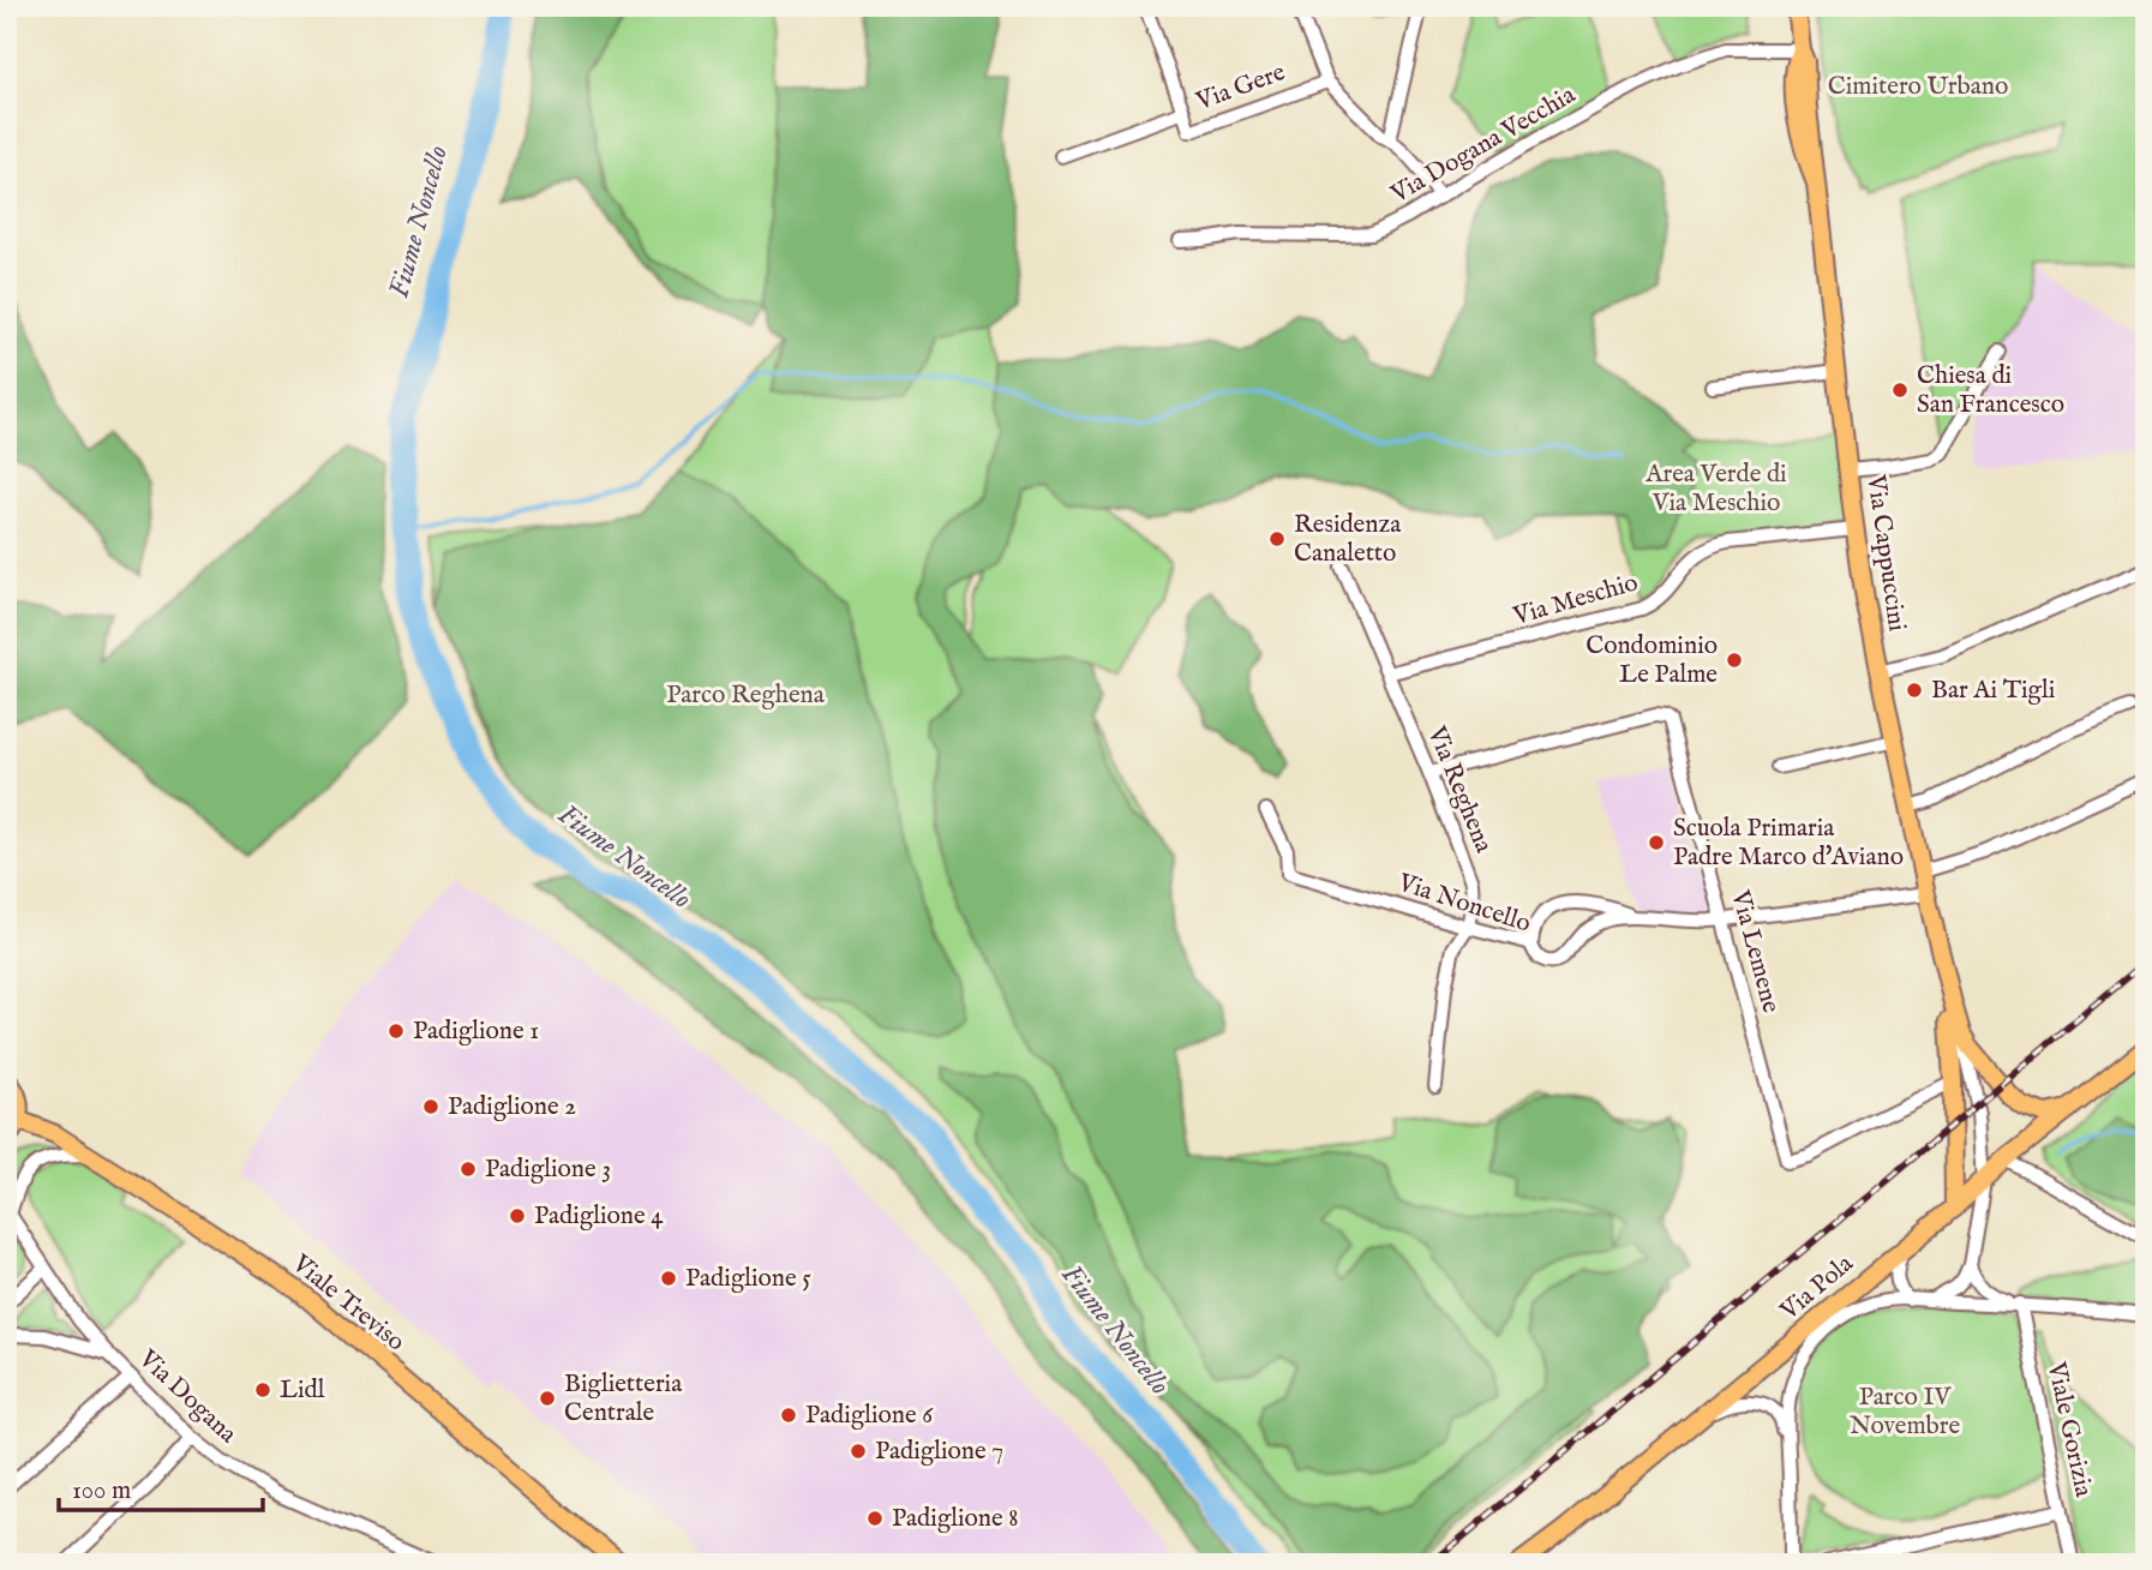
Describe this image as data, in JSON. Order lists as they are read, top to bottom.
{
  "streets": {
    "main road": ["Via Cappuccini", "Via Pola", "Viale Treviso"],
    "street": [
      "Via Gere",
      "Via Dogana Vecchia",
      "Via Meschio",
      "Via Reghena",
      "Via Noncello",
      "Via Lemene",
      "Via Dogana",
      "Viale Gorizia"
    ]
  },
  "crossings": [
    ["Via Gere", "Via Dogana Vecchia"],
    ["Via Dogana Vecchia", "Via Cappuccini"],
    ["Via Cappuccini", "Via Meschio"],
    ["Via Cappuccini", "Via Noncello"],
    ["Via Cappuccini", "Via Lemene"],
    ["Via Cappuccini", "Via Pola"],
    ["Via Meschio", "Via Reghena"],
    ["Via Reghena", "Via Noncello"],
    ["Via Reghena", "Via Lemene"],
    ["Via Noncello", "Via Lemene"],
    ["Viale Treviso", "Via Dogana"]
  ],
  "water": ["Fiume Noncello"],
  "parks": [
    "Cimitero Urbano",
    "Area Verde di Via Meschio",
    "Parco Reghena",
    "Parco IV Novembre"
  ],
  "places": [
    "Chiesa di San Francesco",
    "Residenza Canaletto",
    "Condominio Le Palme",
    "Bar Ai Tigli",
    "Scuola Primaria Padre Marco d'Aviano",
    "Padiglione 1",
    "Padiglione 2",
    "Padiglione 3",
    "Padiglione 4",
    "Padiglione 5",
    "Lidl",
    "Biglietteria Centrale",
    "Padiglione 6",
    "Padiglione 7",
    "Padiglione 8"
  ],
  "scale_bar": "100 m"
}
